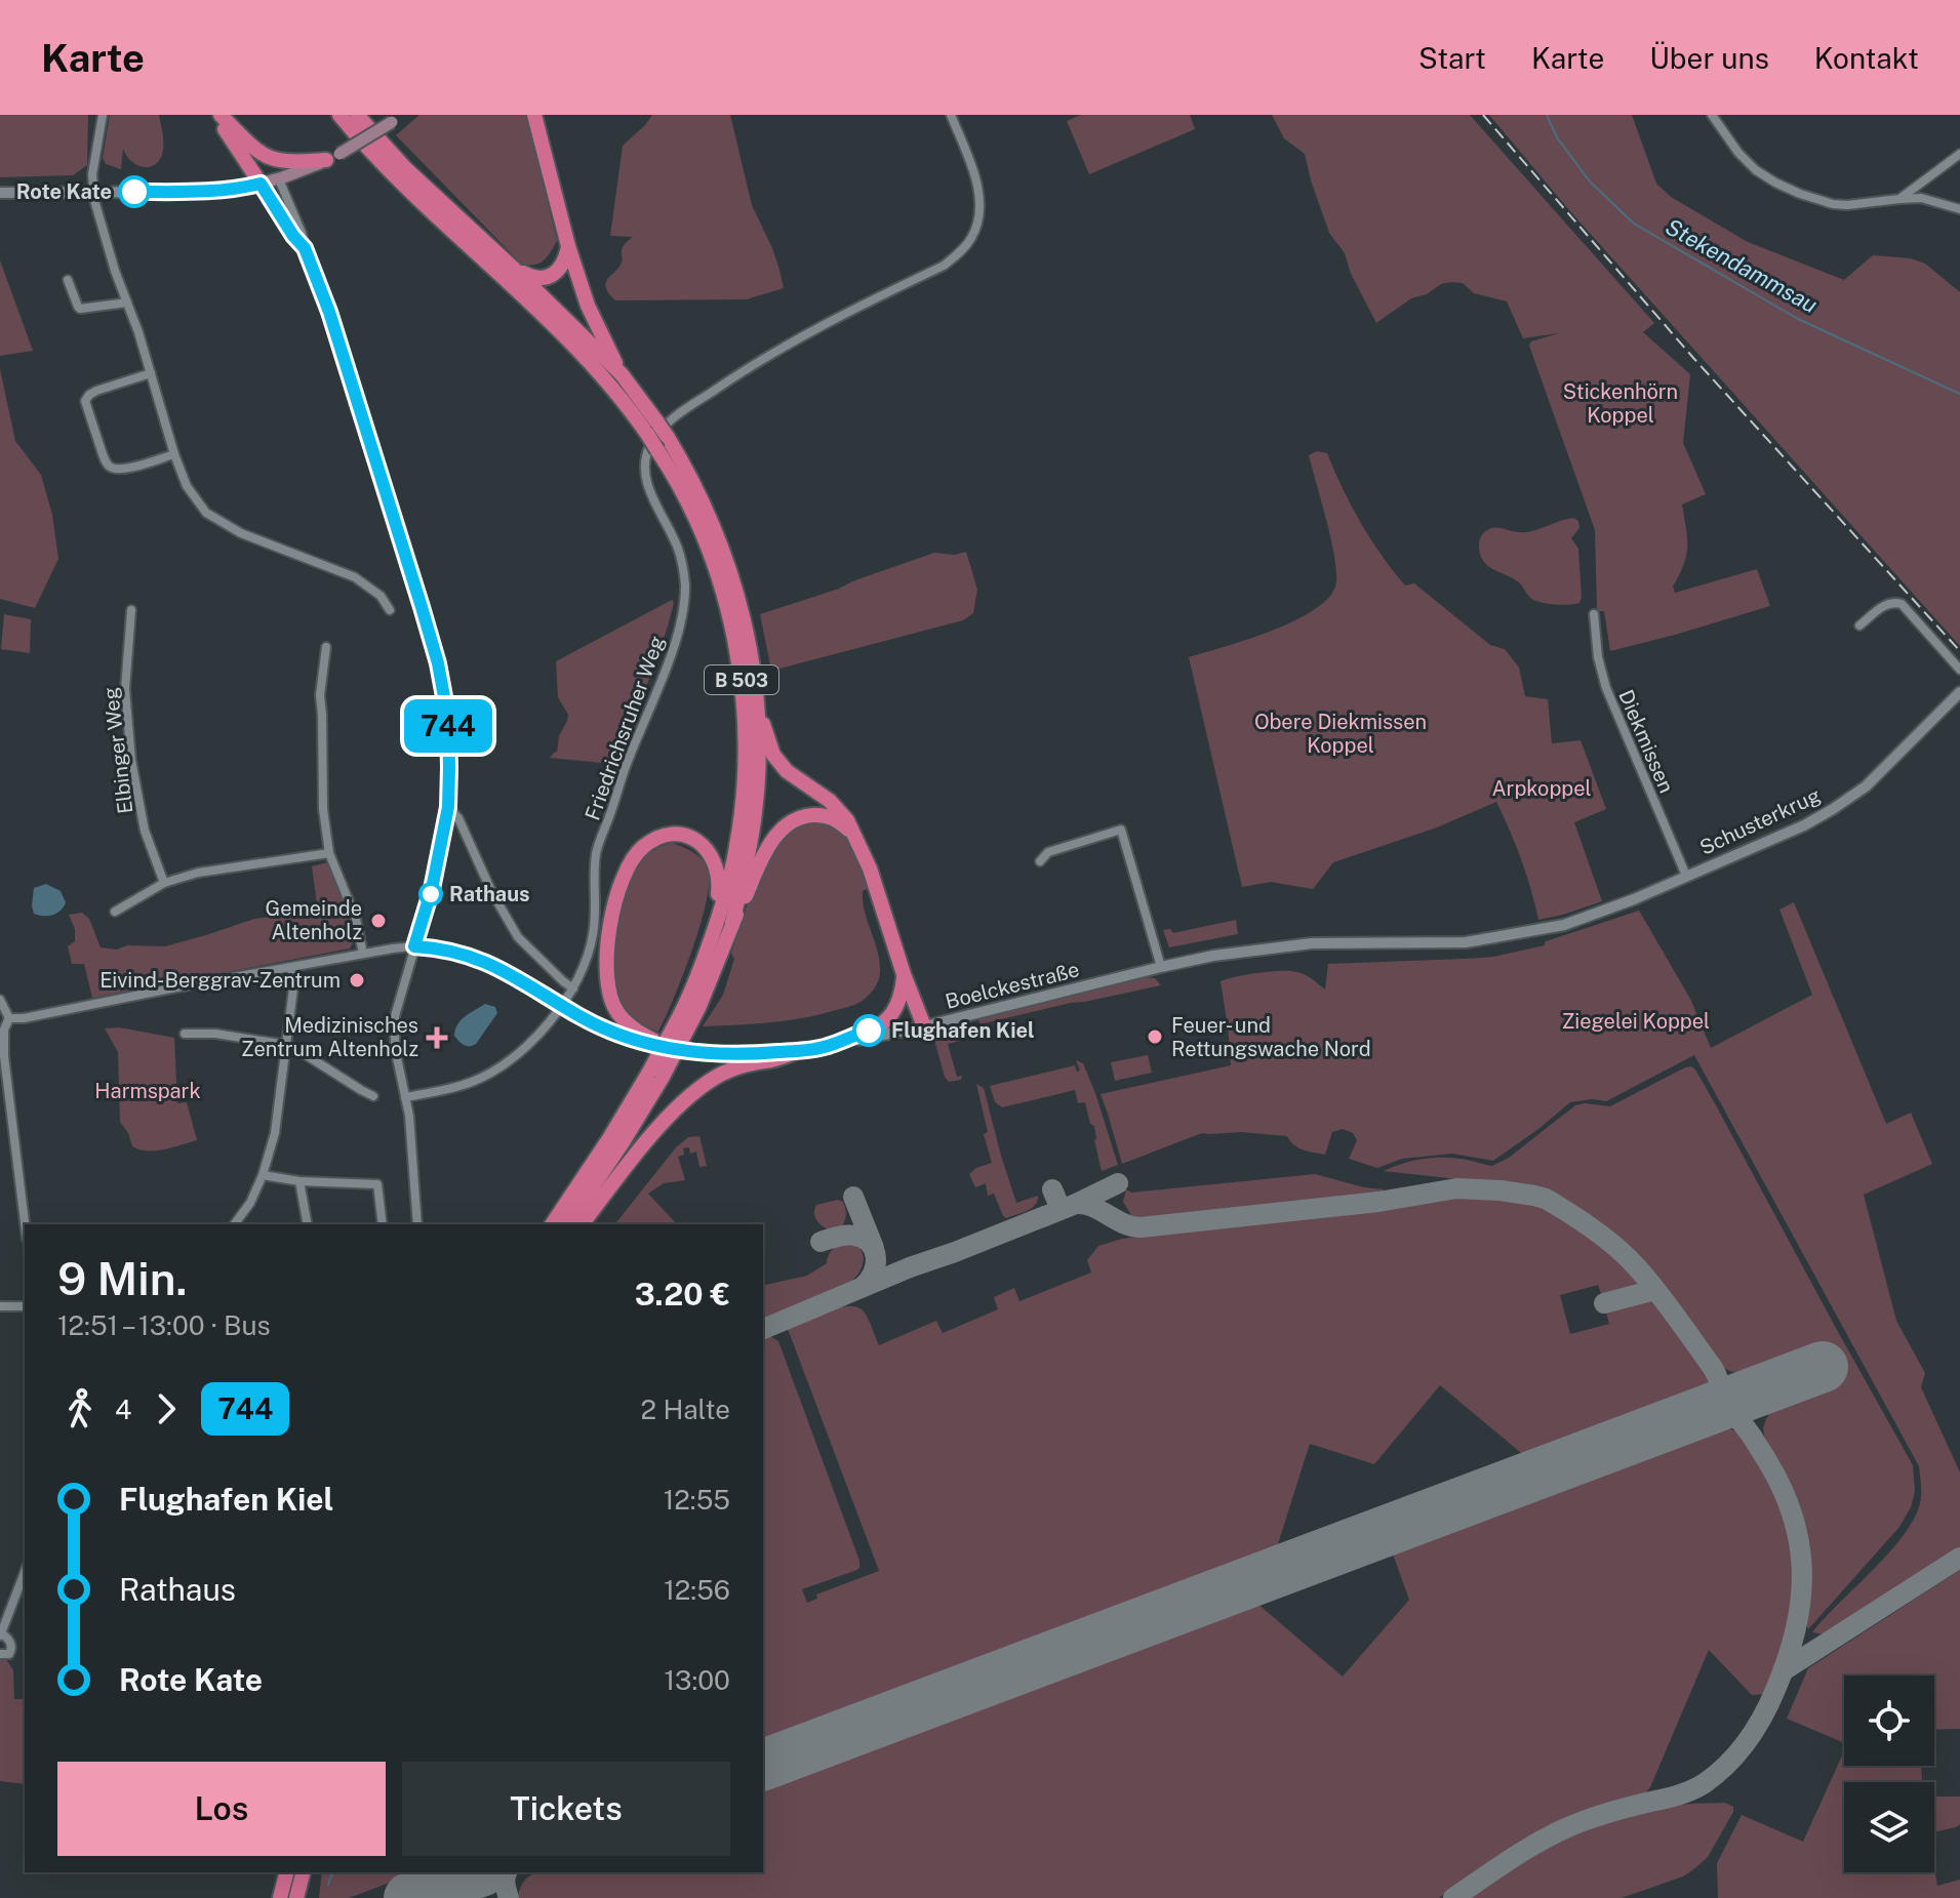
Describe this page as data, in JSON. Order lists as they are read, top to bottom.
{
  "streets": {
    "highway": ["B 503"],
    "street": [
      "Friedrichsruher Weg",
      "Diekmissen",
      "Elbinger Weg",
      "Schusterkrug",
      "Boelckestraße"
    ]
  },
  "crossings": [
    ["B 503", "Boelckestraße"],
    ["Friedrichsruher Weg", "Boelckestraße"],
    ["Diekmissen", "Schusterkrug"],
    ["Schusterkrug", "Boelckestraße"]
  ],
  "water": ["Stekendammsau"],
  "parks": [
    "Stickenhörn Koppel",
    "Obere Diekmissen Koppel",
    "Arpkoppel",
    "Ziegelei Koppel",
    "Harmspark"
  ],
  "places": {
    "other": [
      "Rote Kate",
      "Rathaus",
      "Gemeinde Altenholz",
      "Eivind-Berggrav-Zentrum",
      "Flughafen Kiel",
      "Feuer- und Rettungswache Nord"
    ],
    "health": ["Medizinisches Zentrum Altenholz"]
  },
  "lines": ["bus line 744"],
  "page": {
    "header": "Karte",
    "nav": [
      "Start",
      "Karte",
      "Über uns",
      "Kontakt"
    ],
    "on_map": "744",
    "heading": ["9 Min.", "12:51 – 13:00 · Bus", "3.20 €"],
    "legs": ["4", "744", "2 Halte"],
    "list": [
      {
        "name": "Flughafen Kiel",
        "value": "12:55"
      },
      {
        "name": "Rathaus",
        "value": "12:56"
      },
      {
        "name": "Rote Kate",
        "value": "13:00"
      }
    ],
    "buttons": ["Los", "Tickets"]
  }
}
